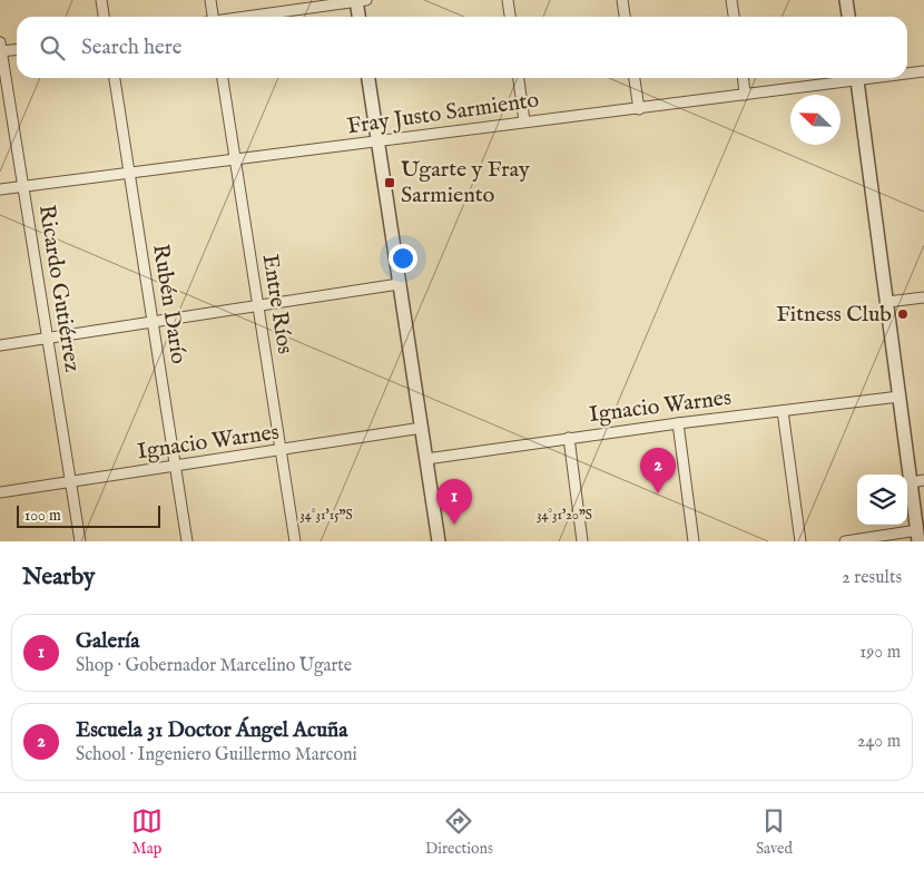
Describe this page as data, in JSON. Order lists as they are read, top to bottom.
{
  "streets": {
    "street": [
      "Fray Justo Sarmiento",
      "Ricardo Gutiérrez",
      "Rubén Darío",
      "Entre Ríos",
      "Ignacio Warnes"
    ]
  },
  "crossings": [
    ["Fray Justo Sarmiento", "Ricardo Gutiérrez"],
    ["Fray Justo Sarmiento", "Rubén Darío"],
    ["Fray Justo Sarmiento", "Entre Ríos"],
    ["Ricardo Gutiérrez", "Ignacio Warnes"],
    ["Rubén Darío", "Ignacio Warnes"],
    ["Entre Ríos", "Ignacio Warnes"]
  ],
  "places": {
    "transit": ["Ugarte y Fray Sarmiento"],
    "other": ["Fitness Club"]
  },
  "scale_bar": "100 m",
  "north": "top left",
  "page": {
    "search": "Search here",
    "pins": ["2", "1"],
    "scale": "100 m",
    "heading": ["Nearby", "2 results"],
    "list": [
      {
        "mark": "1",
        "name": "Galería",
        "note": "Shop · Gobernador Marcelino Ugarte",
        "value": "190 m"
      },
      {
        "mark": "2",
        "name": "Escuela 31 Doctor Ángel Acuña",
        "note": "School · Ingeniero Guillermo Marconi",
        "value": "240 m"
      }
    ],
    "nav": ["Map", "Directions", "Saved"]
  },
  "coordinates": ["34°31'15\"S", "34°31'20\"S"]
}
